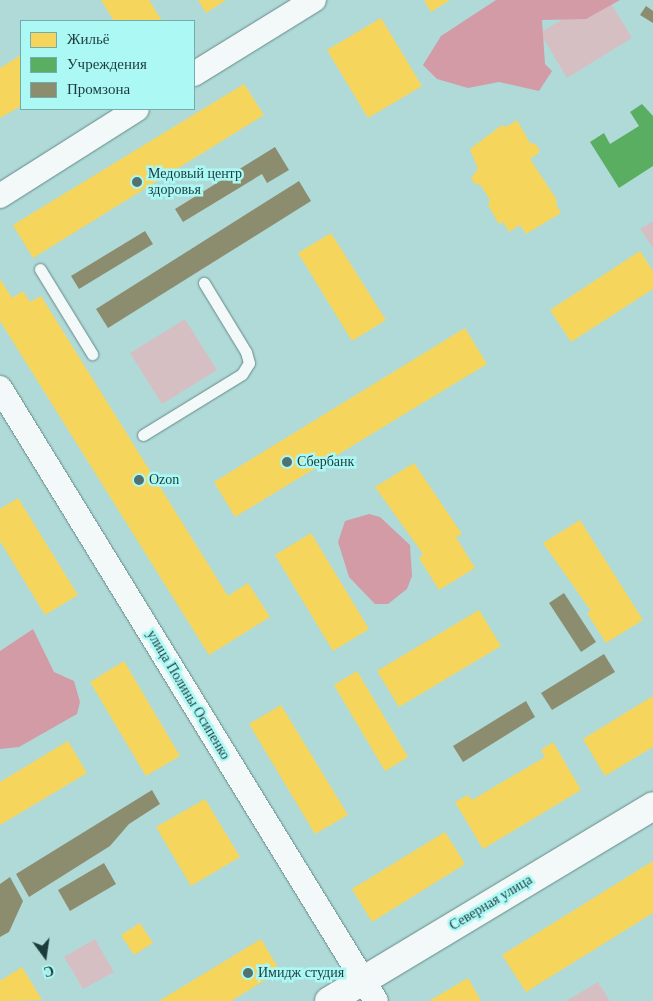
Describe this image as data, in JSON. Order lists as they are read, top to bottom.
{
  "streets": {
    "street": ["улица Полины Осипенко", "Северная улица"]
  },
  "crossings": [
    ["улица Полины Осипенко", "Северная улица"]
  ],
  "places": [
    "Медовый центр здоровья",
    "Сбербанк",
    "Ozon",
    "Имидж студия"
  ],
  "legend": ["Жильё", "Учреждения", "Промзона"],
  "north": "bottom"
}
